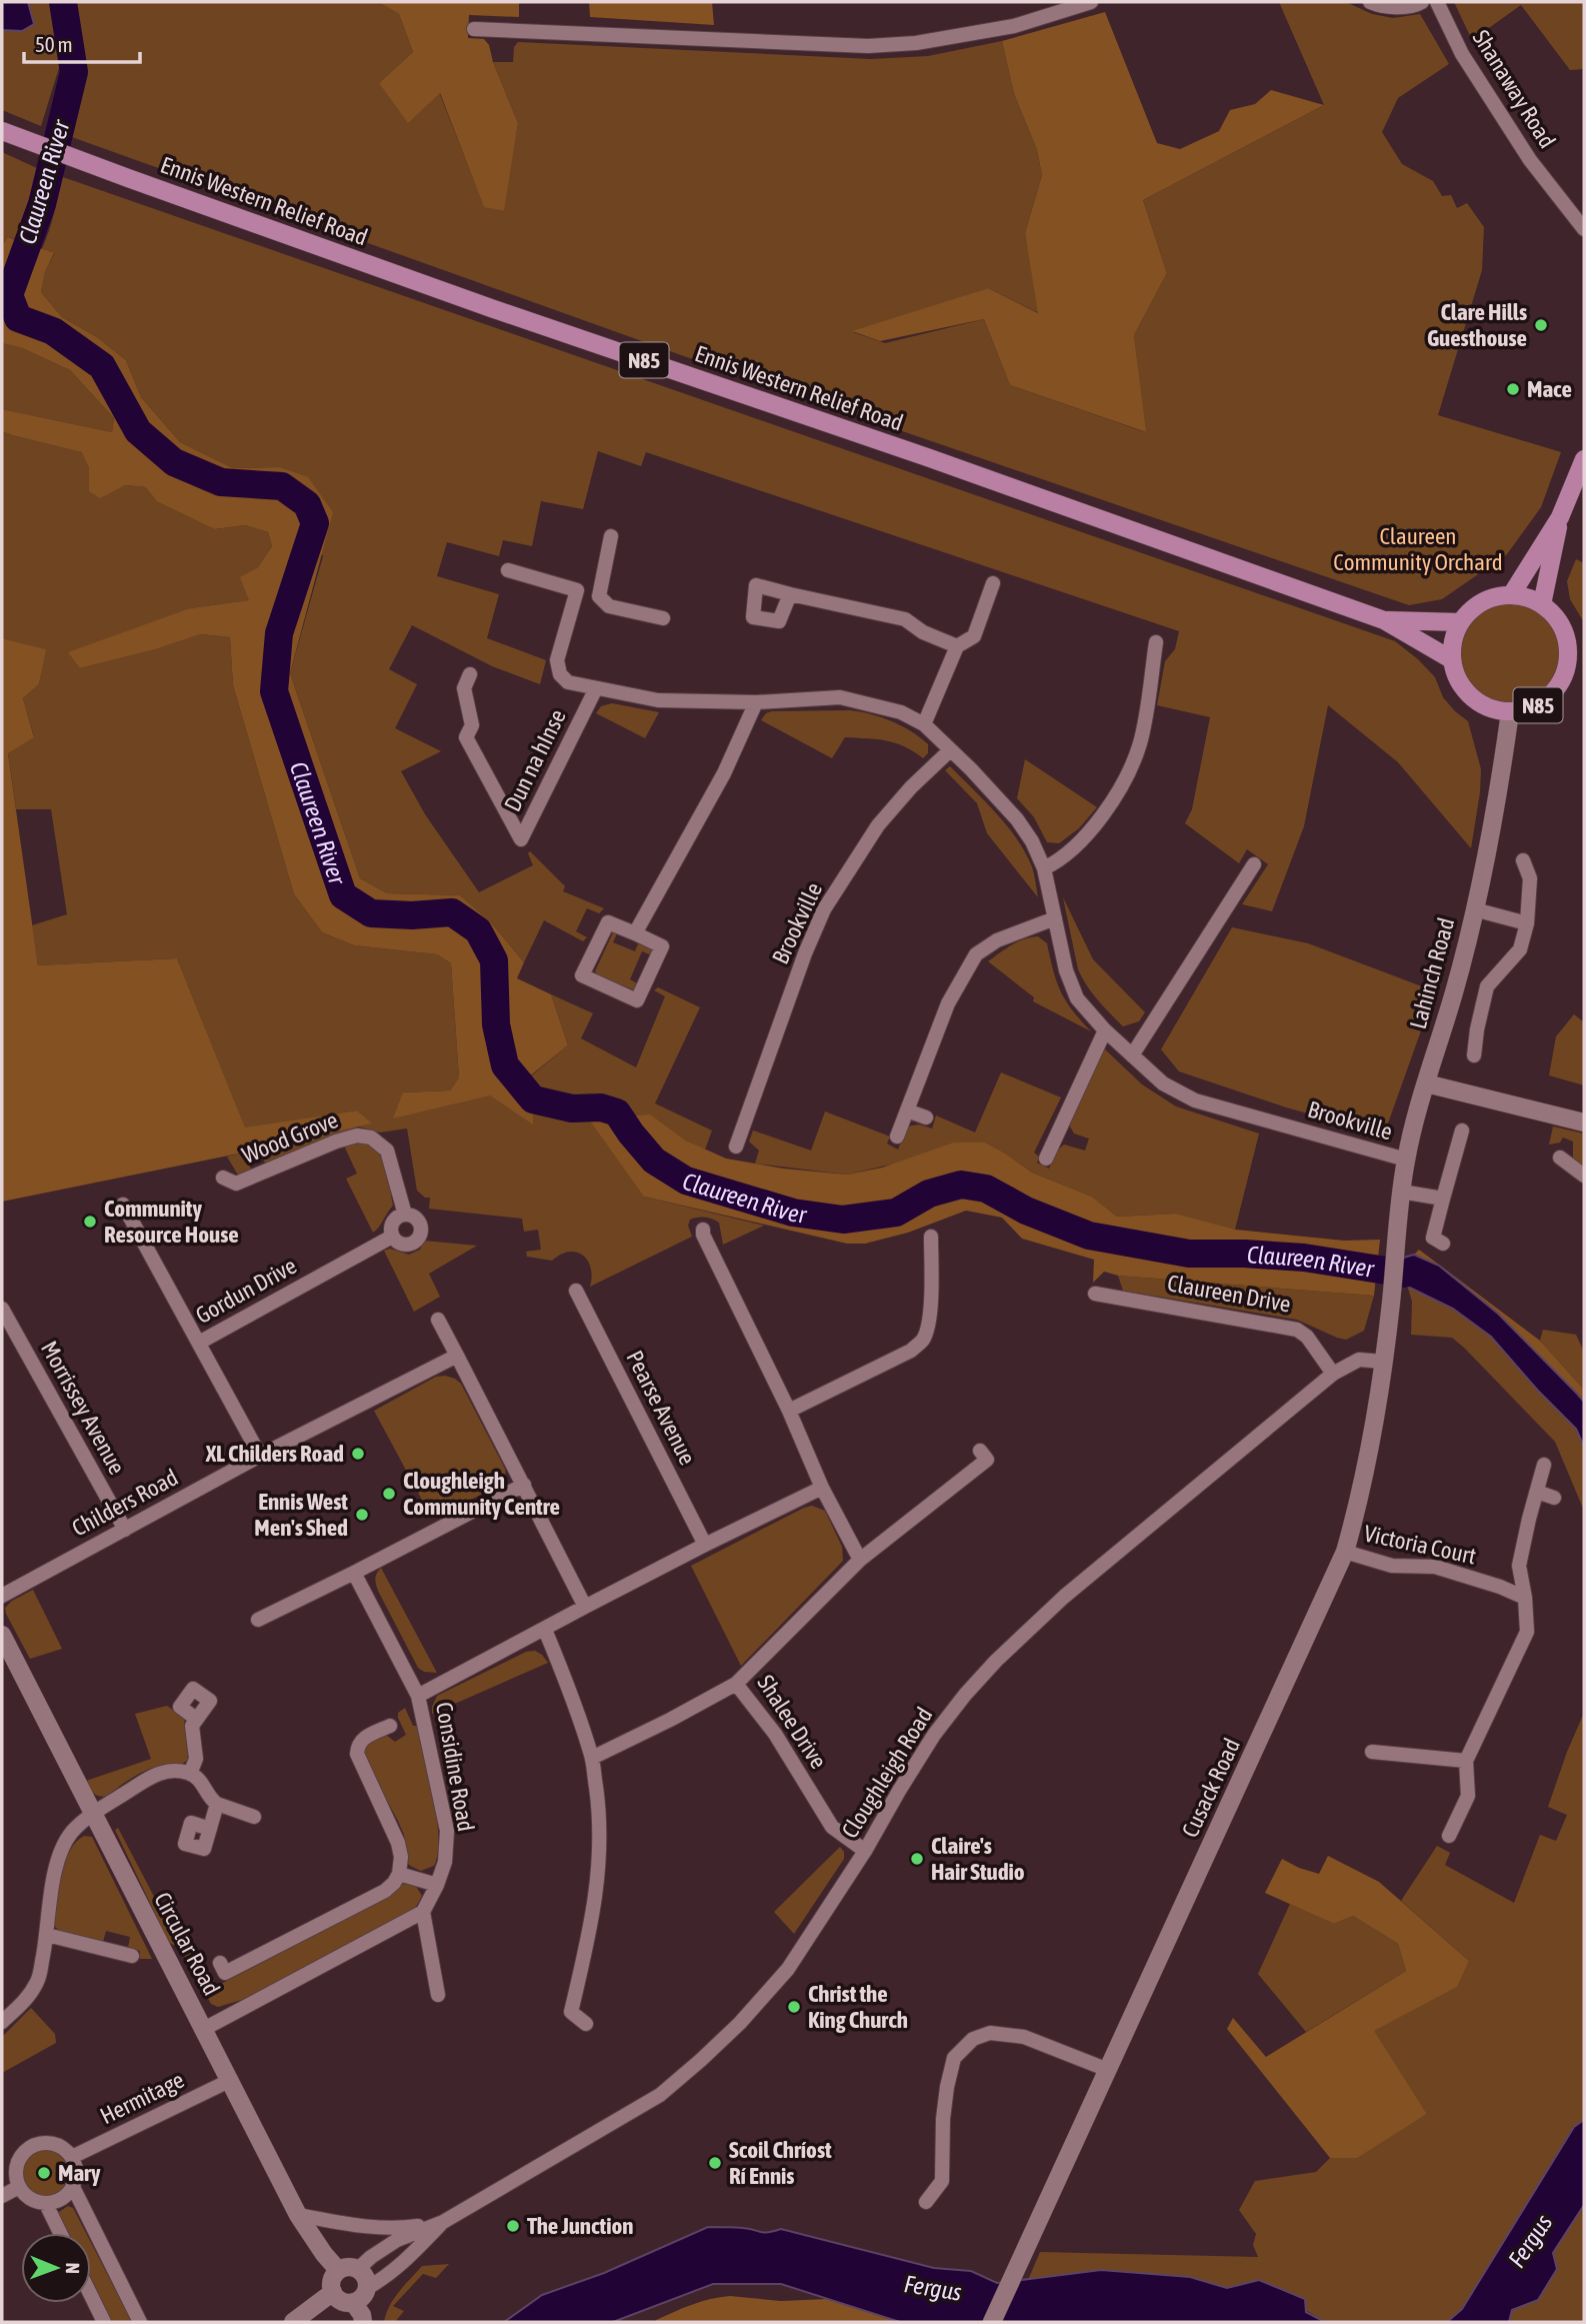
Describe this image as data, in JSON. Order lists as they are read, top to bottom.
{
  "streets": {
    "main road": [
      "Ennis Western Relief Road",
      "N85",
      "Lahinch Road",
      "Cusack Road",
      "Circular Road"
    ],
    "street": [
      "Shanaway Road",
      "Dun na hInse",
      "Brookville",
      "Wood Grove",
      "Gordun Drive",
      "Claureen Drive",
      "Morrissey Avenue",
      "Pearse Avenue",
      "Childers Road",
      "Victoria Court",
      "Shalee Drive",
      "Considine Road",
      "Cloughleigh Road",
      "Hermitage"
    ]
  },
  "crossings": [
    ["Ennis Western Relief Road", "N85"],
    ["Ennis Western Relief Road", "Lahinch Road"],
    ["N85", "Lahinch Road"],
    ["Dun na hInse", "Brookville"],
    ["Brookville", "Lahinch Road"],
    ["Lahinch Road", "Cusack Road"],
    ["Wood Grove", "Gordun Drive"],
    ["Gordun Drive", "Childers Road"],
    ["Claureen Drive", "Cloughleigh Road"],
    ["Morrissey Avenue", "Childers Road"],
    ["Victoria Court", "Cusack Road"],
    ["Shalee Drive", "Cloughleigh Road"],
    ["Cloughleigh Road", "Cusack Road"],
    ["Cloughleigh Road", "Circular Road"],
    ["Circular Road", "Hermitage"]
  ],
  "water": ["Claureen River", "Fergus"],
  "parks": ["Claureen Community Orchard"],
  "places": [
    "Clare Hills Guesthouse",
    "Mace",
    "Community Resource House",
    "XL Childers Road",
    "Cloughleigh Community Centre",
    "Ennis West Men's Shed",
    "Claire's Hair Studio",
    "Christ the King Church",
    "Scoil Chríost Rí Ennis",
    "Mary",
    "The Junction"
  ],
  "scale_bar": "50 m",
  "north": "right"
}
